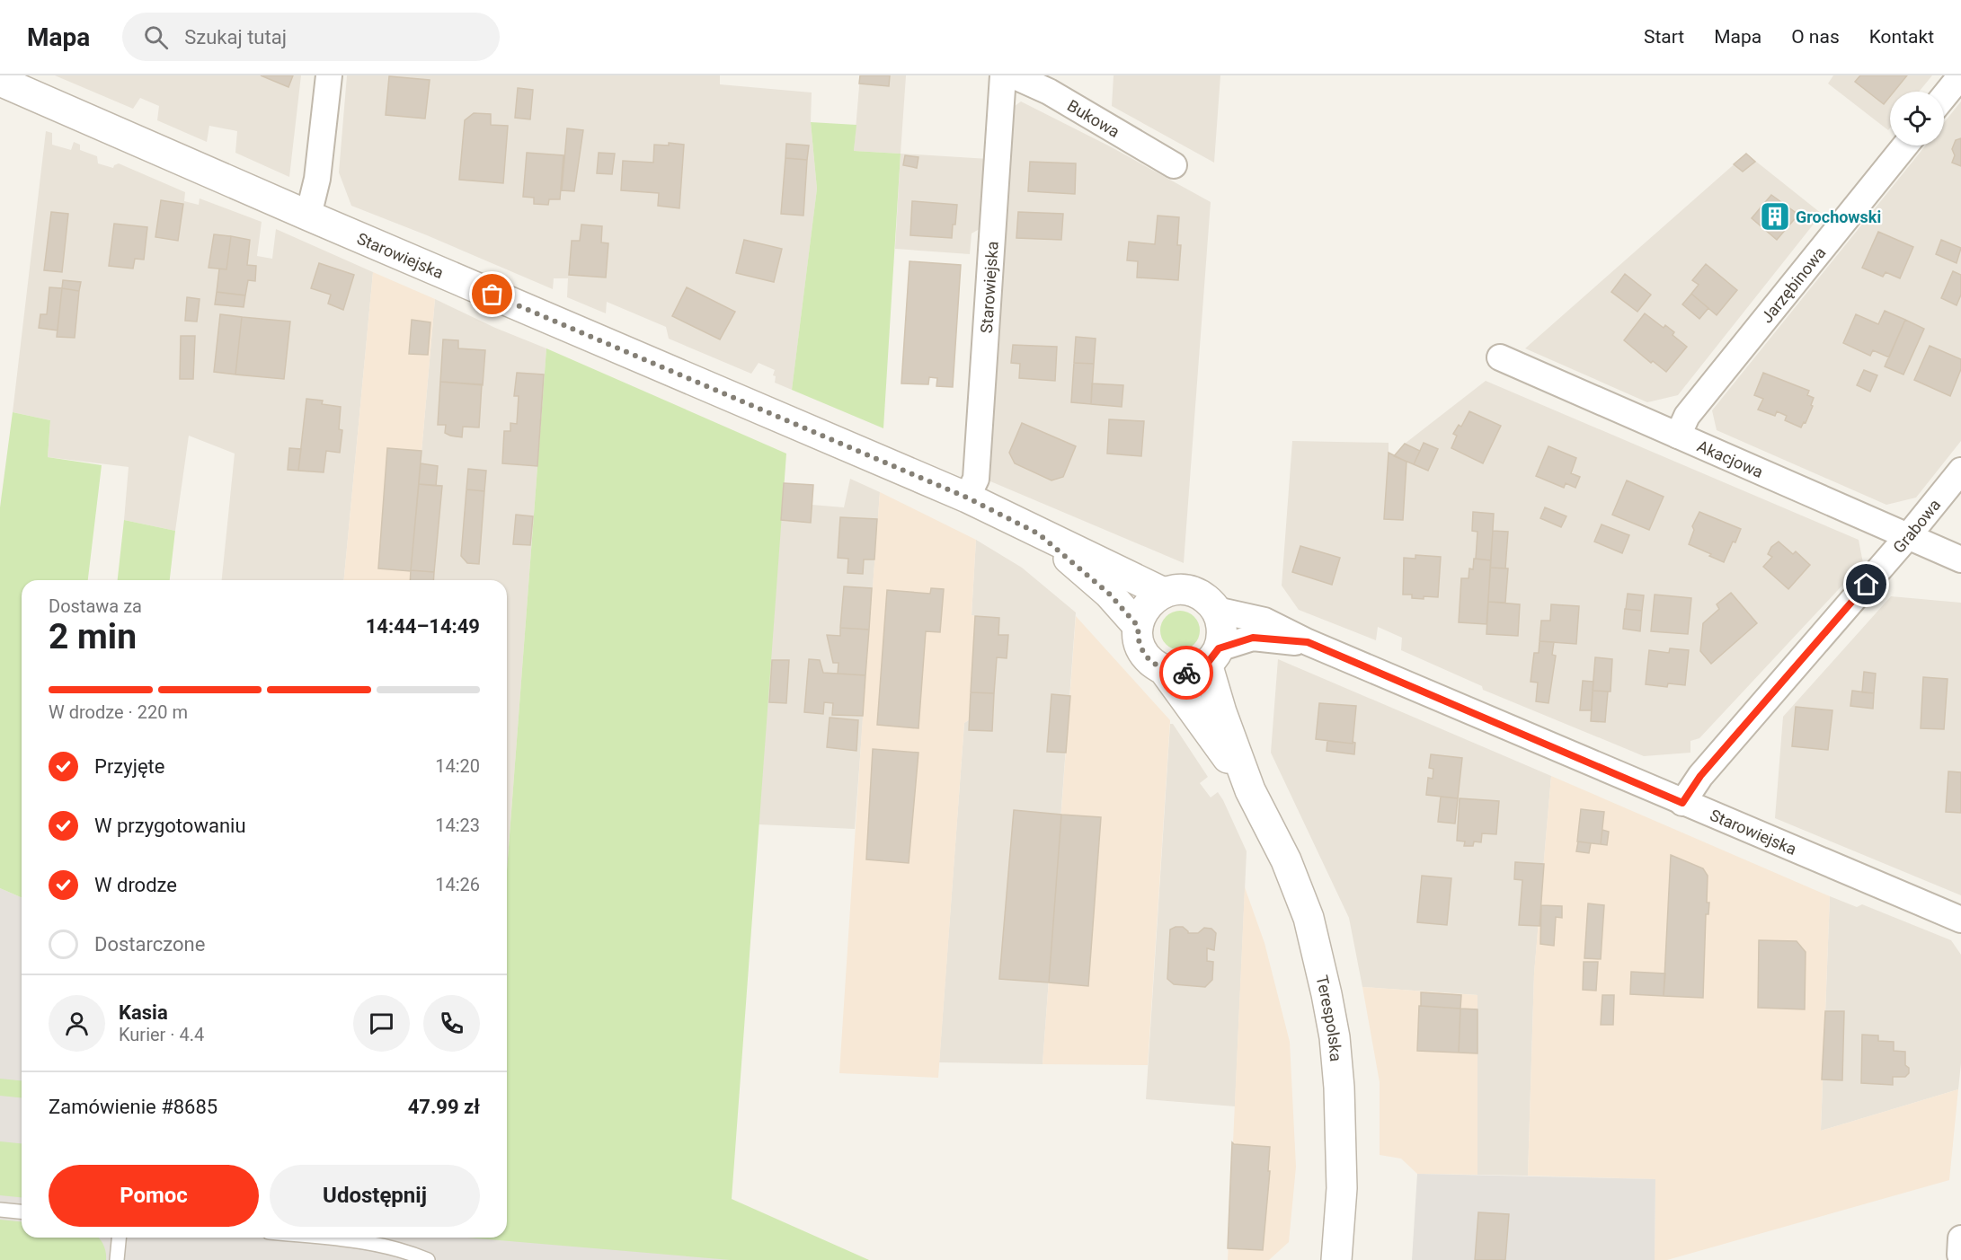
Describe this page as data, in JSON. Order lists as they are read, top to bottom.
{
  "streets": {
    "street": [
      "Bukowa",
      "Starowiejska",
      "Jarzębinowa",
      "Akacjowa",
      "Grabowa",
      "Terespolska"
    ]
  },
  "crossings": [
    ["Starowiejska", "Grabowa"],
    ["Starowiejska", "Terespolska"],
    ["Jarzębinowa", "Akacjowa"],
    ["Akacjowa", "Grabowa"]
  ],
  "places": {
    "building": ["Grochowski"]
  },
  "page": {
    "header": "Mapa",
    "search": "Szukaj tutaj",
    "nav": [
      "Start",
      "Mapa",
      "O nas",
      "Kontakt"
    ],
    "heading": ["2 min", "Dostawa za", "14:44–14:49"],
    "panel": [
      "Kasia",
      "Kurier · 4.4",
      "Zamówienie #8685",
      "47.99 zł"
    ],
    "bar": "W drodze · 220 m",
    "list": [
      ["Przyjęte", "14:20"],
      ["W przygotowaniu", "14:23"],
      ["W drodze", "14:26"],
      "Dostarczone"
    ],
    "buttons": ["Pomoc", "Udostępnij"]
  }
}
